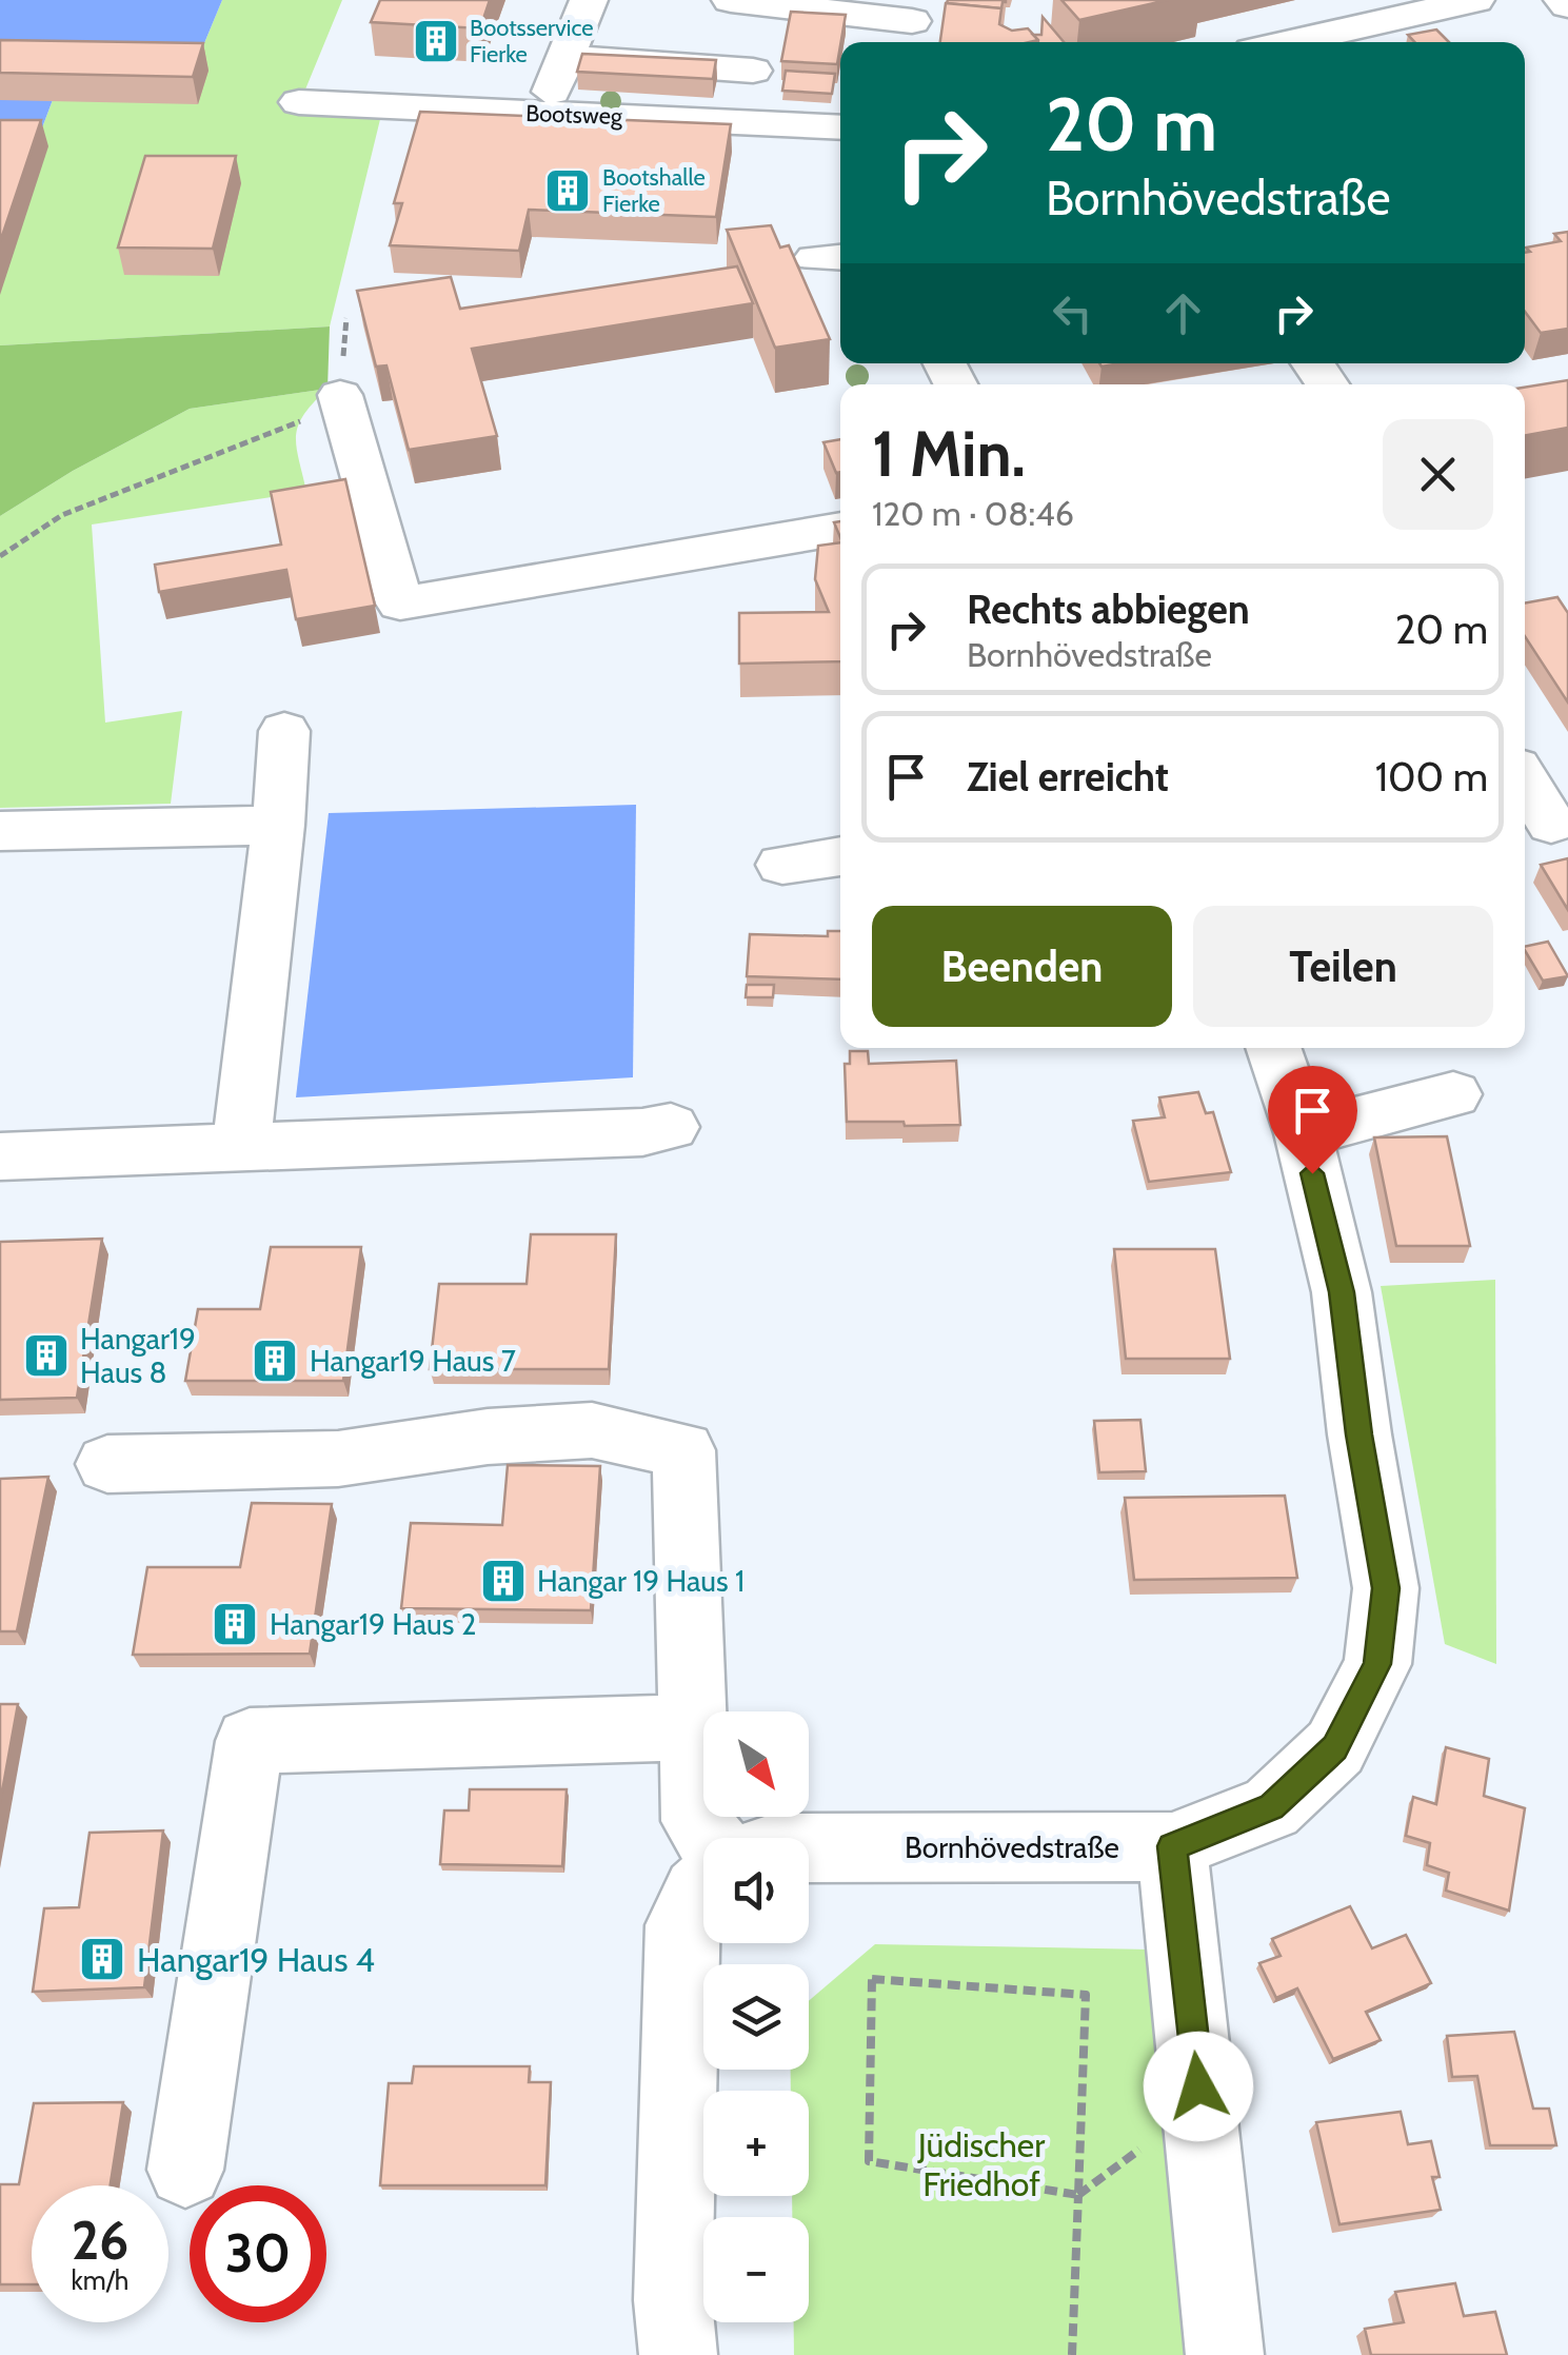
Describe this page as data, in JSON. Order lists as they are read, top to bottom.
{
  "streets": {
    "street": ["Bootsweg", "Bornhövedstraße"]
  },
  "parks": ["Jüdischer Friedhof"],
  "places": {
    "building": [
      "Bootsservice Fierke",
      "Bootshalle Fierke",
      "Hangar19 Haus 8",
      "Hangar19 Haus 7",
      "Hangar 19 Haus 1",
      "Hangar19 Haus 2",
      "Hangar19 Haus 4"
    ]
  },
  "north": "bottom right",
  "page": {
    "turn": ["20 m", "Bornhövedstraße"],
    "heading": ["1 Min.", "120 m · 08:46"],
    "list": [
      {
        "name": "Rechts abbiegen",
        "note": "Bornhövedstraße",
        "value": "20 m"
      },
      {
        "name": "Ziel erreicht",
        "value": "100 m"
      }
    ],
    "buttons": ["Beenden", "Teilen"],
    "map_buttons": ["+", "−"],
    "speed": "26 km/h",
    "limit": "30"
  }
}
